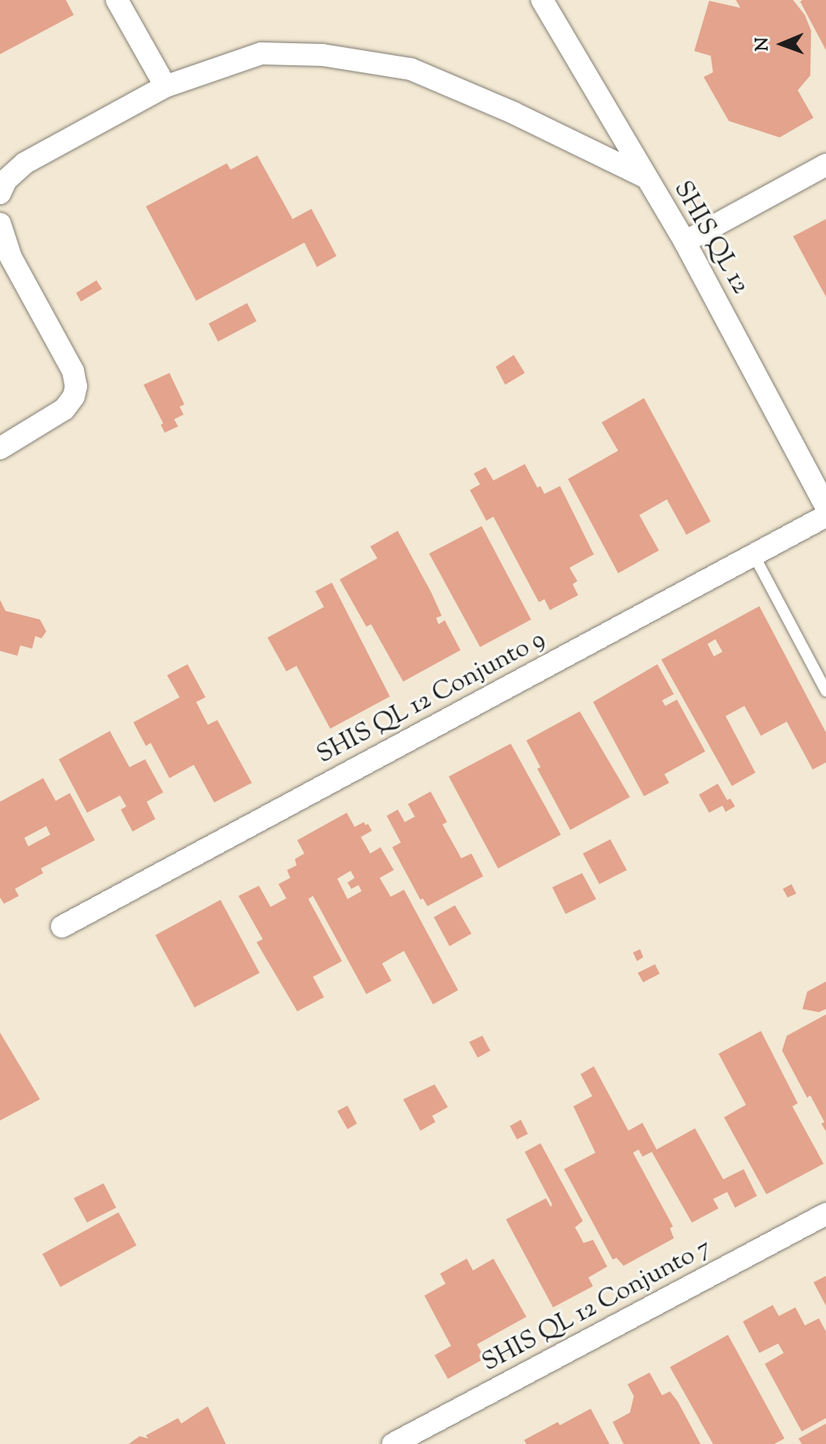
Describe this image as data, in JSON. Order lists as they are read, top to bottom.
{
  "streets": {
    "street": ["SHIS QL 12", "SHIS QL 12 Conjunto 9", "SHIS QL 12 Conjunto 7"]
  },
  "north": "left"
}
